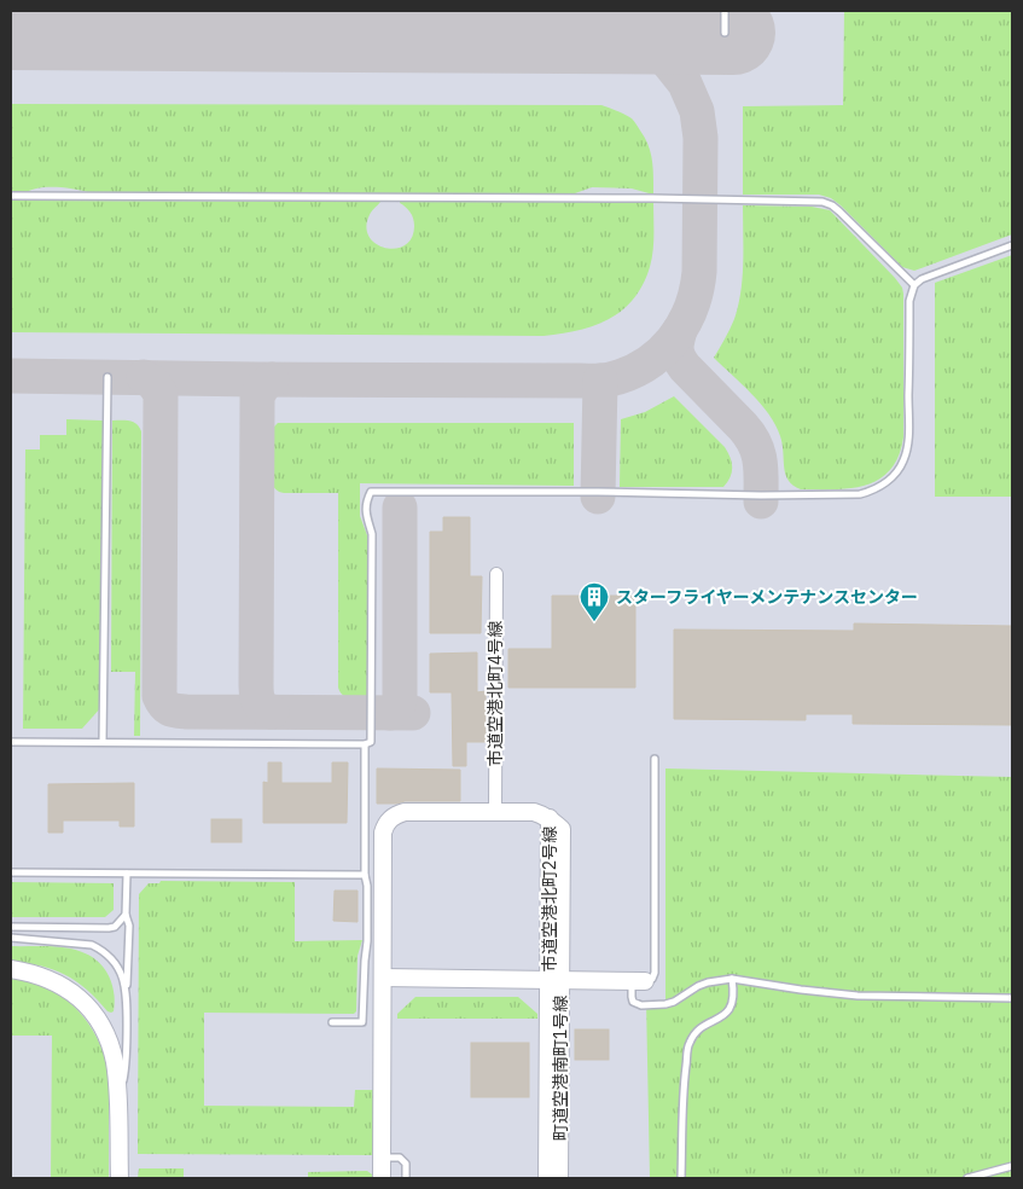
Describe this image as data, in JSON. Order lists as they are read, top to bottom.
{
  "streets": {
    "street": ["市道空港北町4号線", "市道空港北町2号線", "町道空港南町1号線"]
  },
  "crossings": [
    ["市道空港北町4号線", "市道空港北町2号線"],
    ["市道空港北町2号線", "町道空港南町1号線"]
  ],
  "places": {
    "building": ["スターフライヤーメンテナンスセンター"]
  }
}
